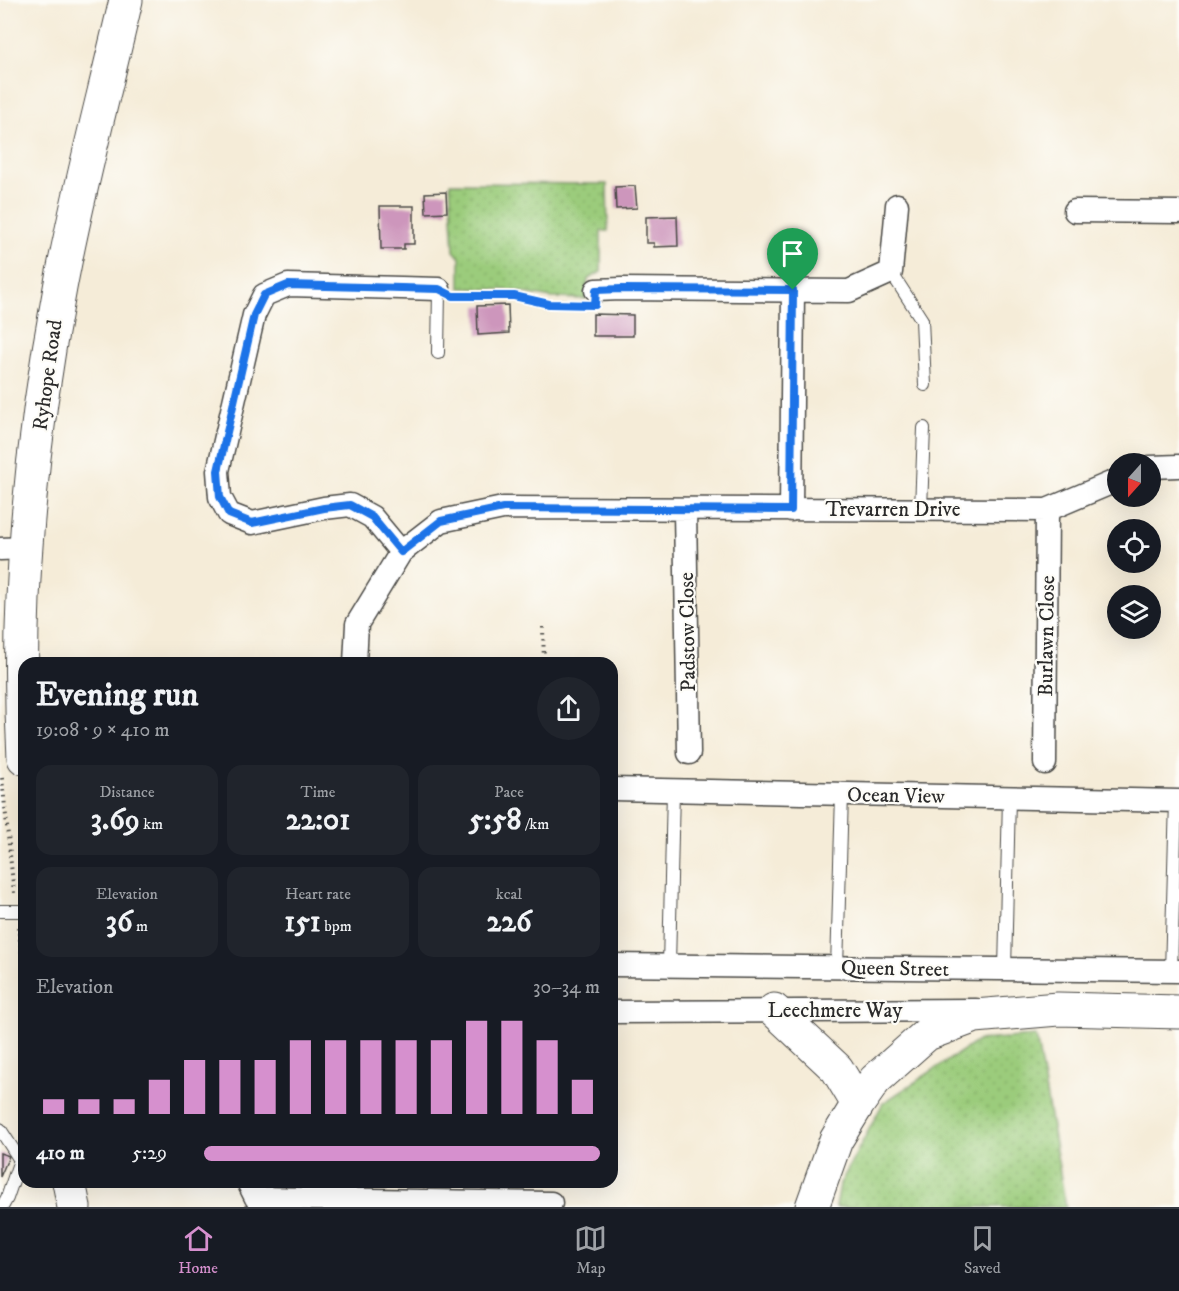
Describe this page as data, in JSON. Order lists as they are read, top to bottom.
{
  "streets": {
    "main road": ["Ryhope Road"],
    "street": [
      "Trevarren Drive",
      "Padstow Close",
      "Burlawn Close",
      "Ocean View",
      "Queen Street",
      "Leechmere Way"
    ]
  },
  "crossings": [
    ["Trevarren Drive", "Padstow Close"],
    ["Trevarren Drive", "Burlawn Close"]
  ],
  "north": "bottom",
  "page": {
    "heading": ["Evening run", "19:08 · 9 × 410 m"],
    "stats": [
      ["Distance", "3.69 km"],
      ["Time", "22:01"],
      ["Pace", "5:58 /km"],
      ["Elevation", "36 m"],
      ["Heart rate", "151 bpm"],
      ["kcal", "226"]
    ],
    "chart": ["Elevation", "30–34 m"],
    "list": [
      {
        "name": "410 m",
        "note": "5:29"
      }
    ],
    "tabs": ["Home", "Map", "Saved"]
  }
}
